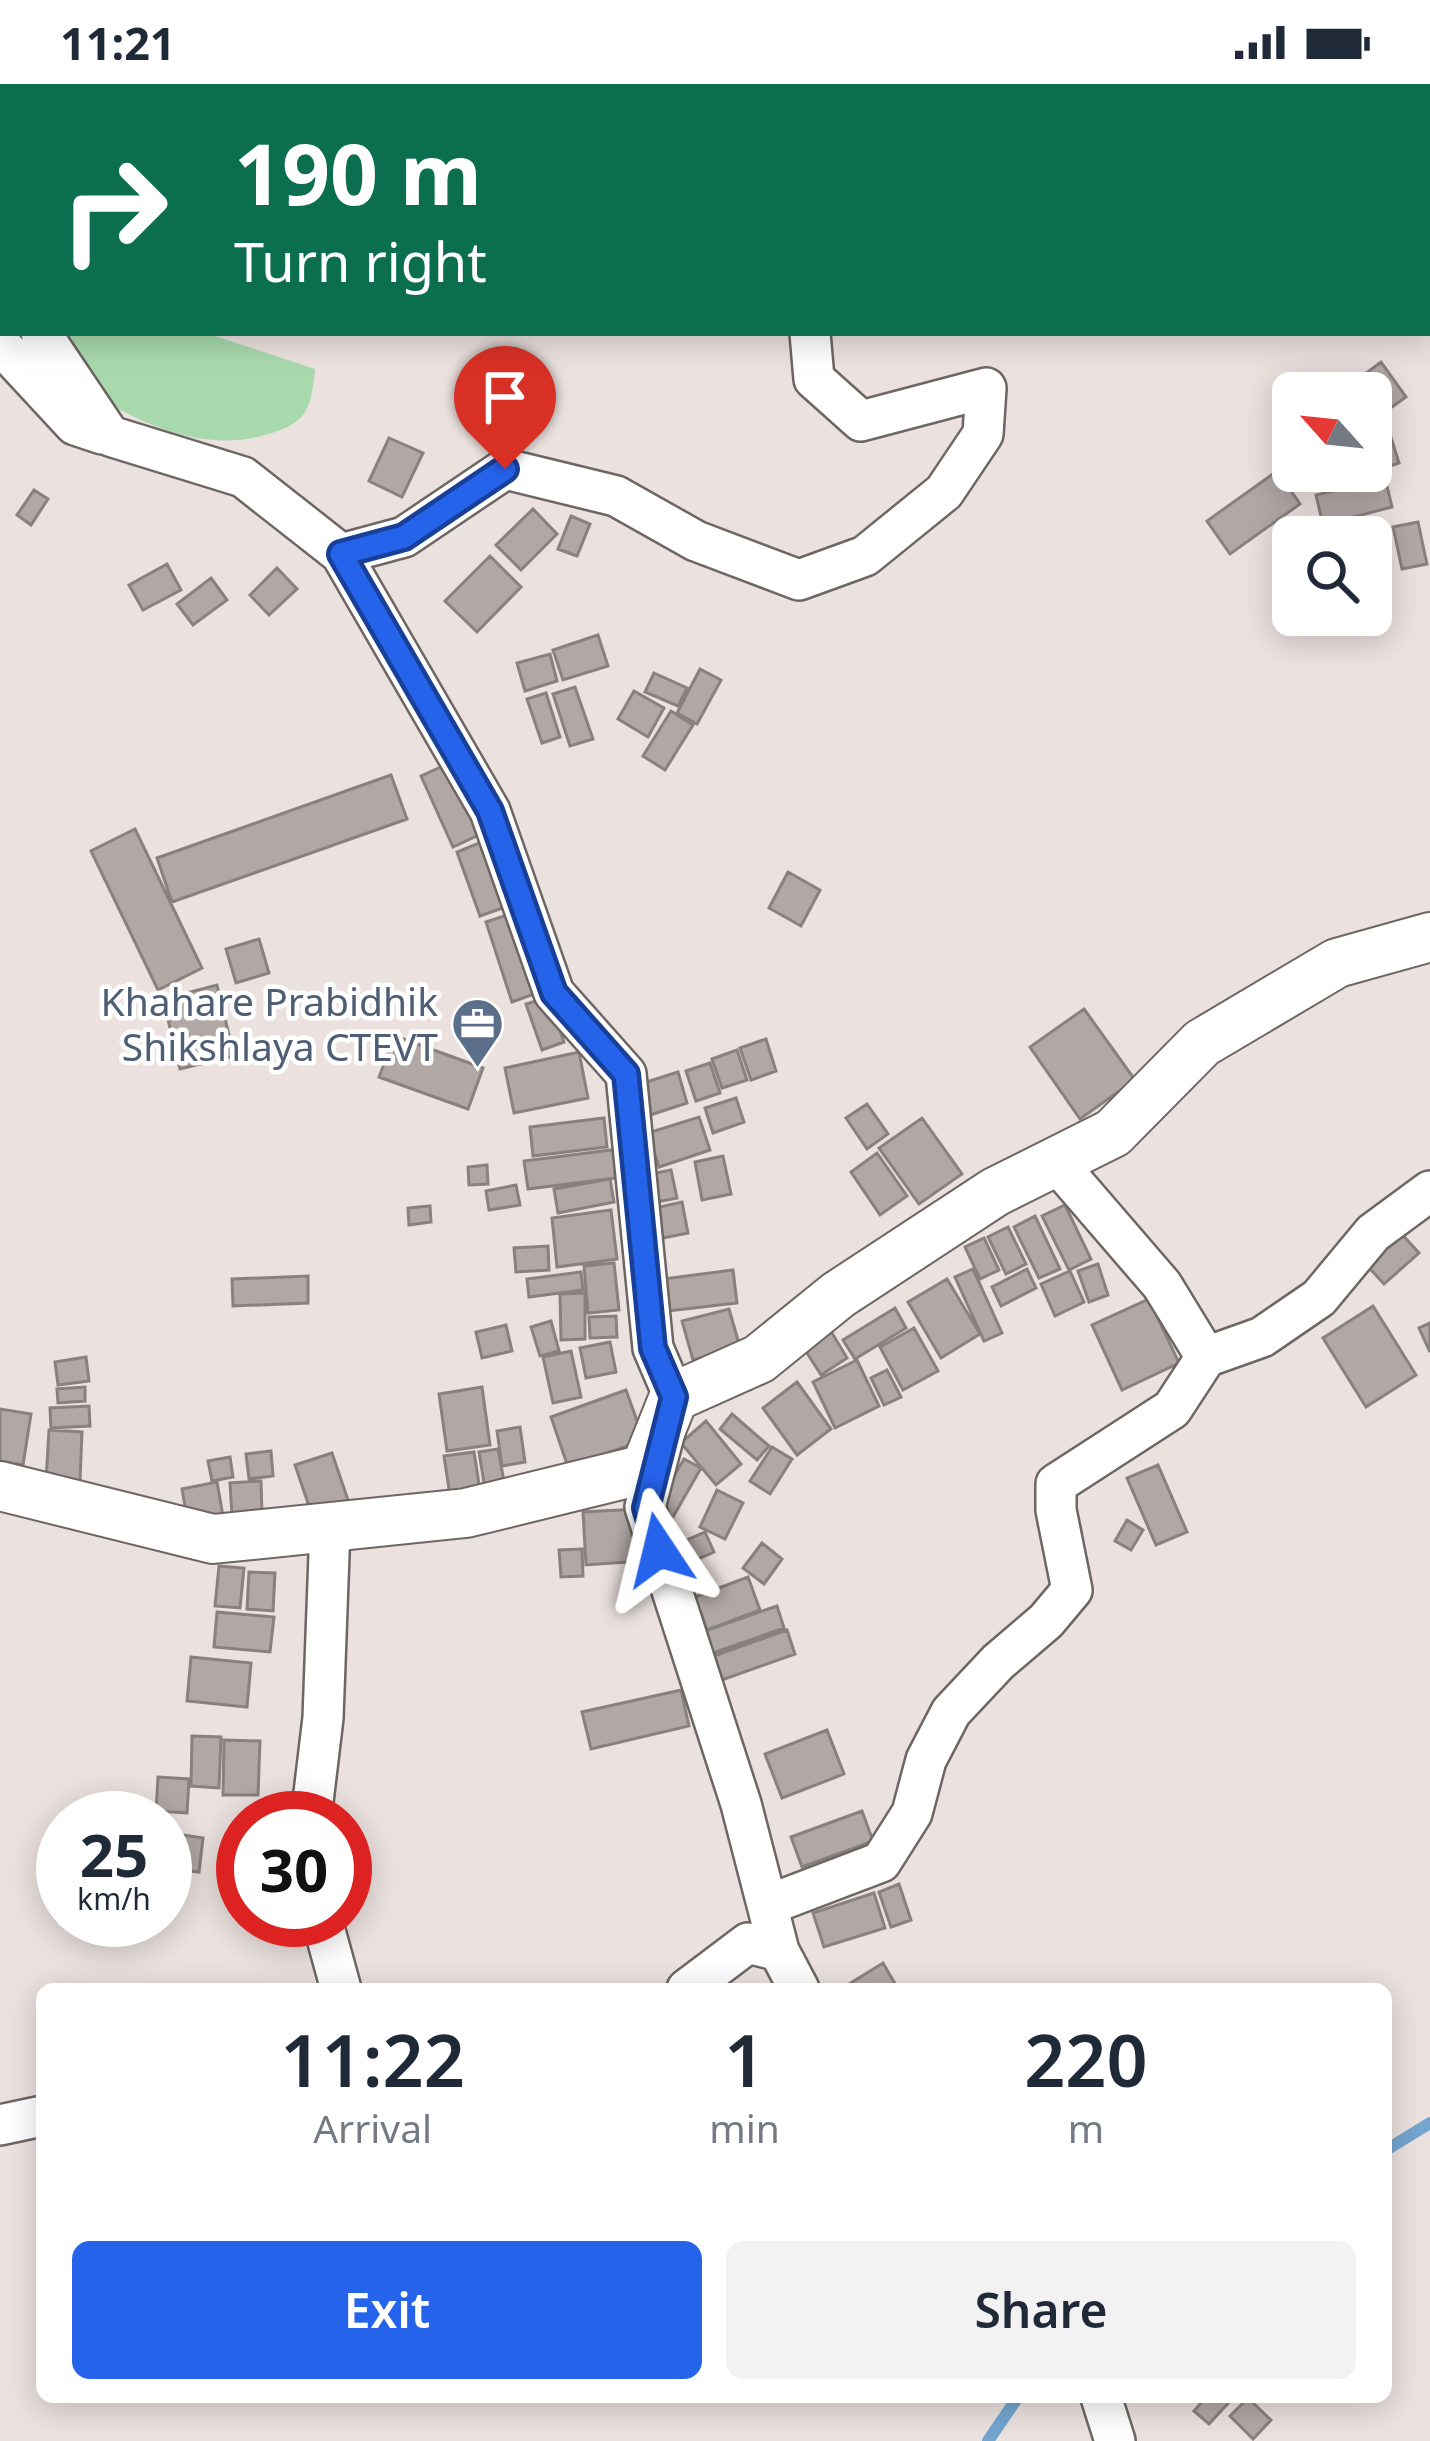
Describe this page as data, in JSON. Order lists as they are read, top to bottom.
{
  "places": {
    "office": ["Khahare Prabidhik Shikshlaya CTEVT"]
  },
  "north": "top left",
  "page": {
    "status": "11:21",
    "turn": ["190 m", "Turn right"],
    "speed": "25 km/h",
    "limit": "30",
    "eta": [
      "11:22",
      "Arrival",
      "1",
      "min",
      "220",
      "m"
    ],
    "buttons": ["Exit", "Share"]
  }
}
